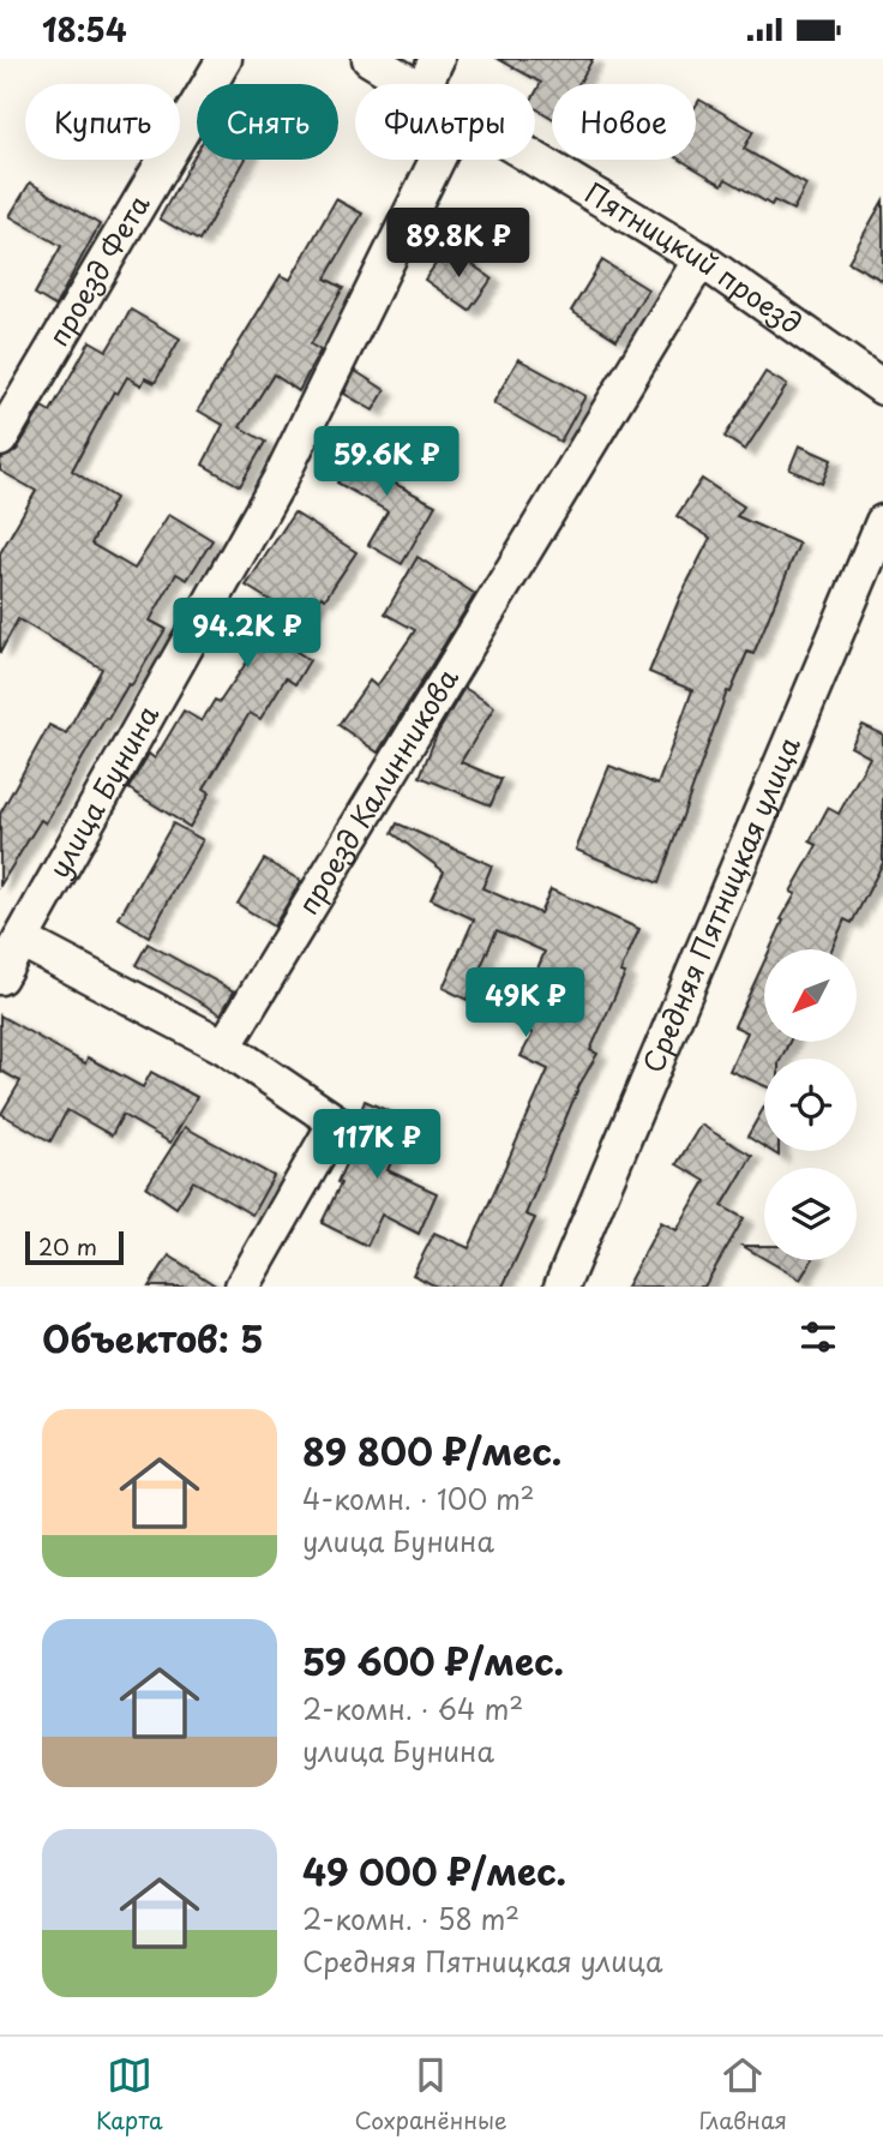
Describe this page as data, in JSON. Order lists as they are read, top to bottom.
{
  "streets": {
    "street": [
      "Пятницкий проезд",
      "проезд Фета",
      "улица Бунина",
      "проезд Калинникова",
      "Средняя Пятницкая улица"
    ]
  },
  "crossings": [
    ["Пятницкий проезд", "проезд Калинникова"]
  ],
  "scale_bar": "20 m",
  "north": "bottom left",
  "page": {
    "status": "18:54",
    "chip": [
      "Купить",
      "Снять",
      "Фильтры",
      "Новое"
    ],
    "price": [
      "89.8K ₽",
      "59.6K ₽",
      "94.2K ₽",
      "49K ₽",
      "117K ₽"
    ],
    "scale": "20 m",
    "heading": "Объектов: 5",
    "list": [
      {
        "name": "89 800 ₽/мес.",
        "note": "4-комн. · 100 m² · улица Бунина"
      },
      {
        "name": "59 600 ₽/мес.",
        "note": "2-комн. · 64 m² · улица Бунина"
      },
      {
        "name": "49 000 ₽/мес.",
        "note": "2-комн. · 58 m² · Средняя Пятницкая улица"
      }
    ],
    "tabs": ["Карта", "Сохранённые", "Главная"]
  }
}
